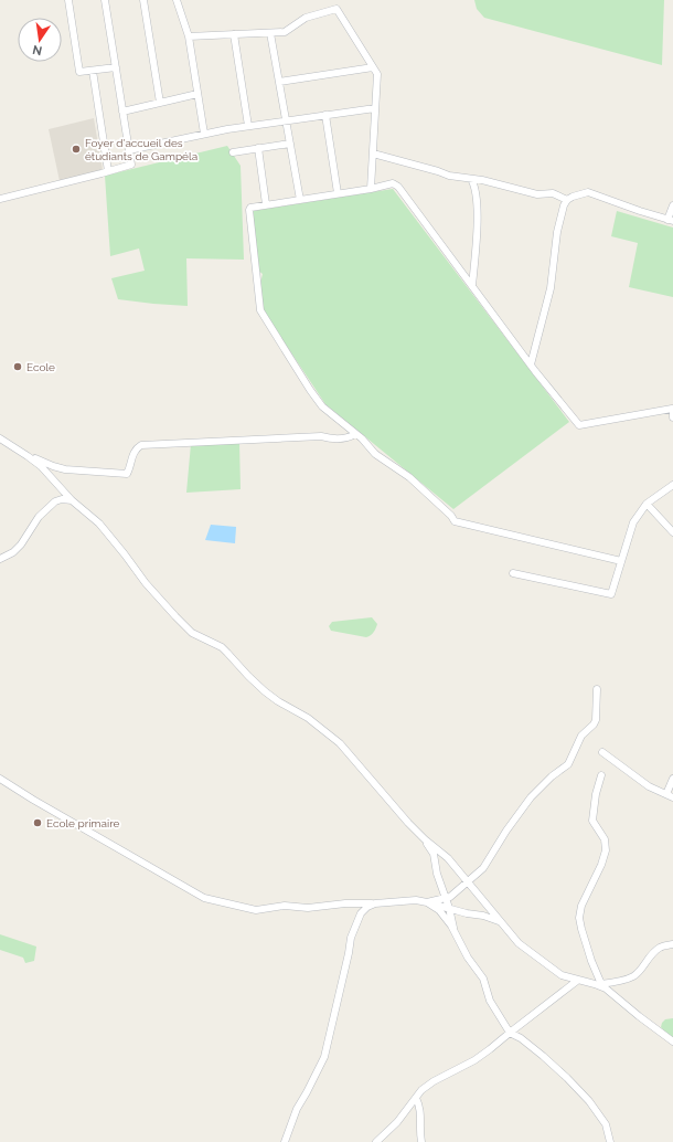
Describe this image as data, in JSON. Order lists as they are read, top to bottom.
{
  "places": ["Foyer d'accueil des étudiants de Gampéla", "Ecole", "Ecole primaire"],
  "north": "bottom"
}
